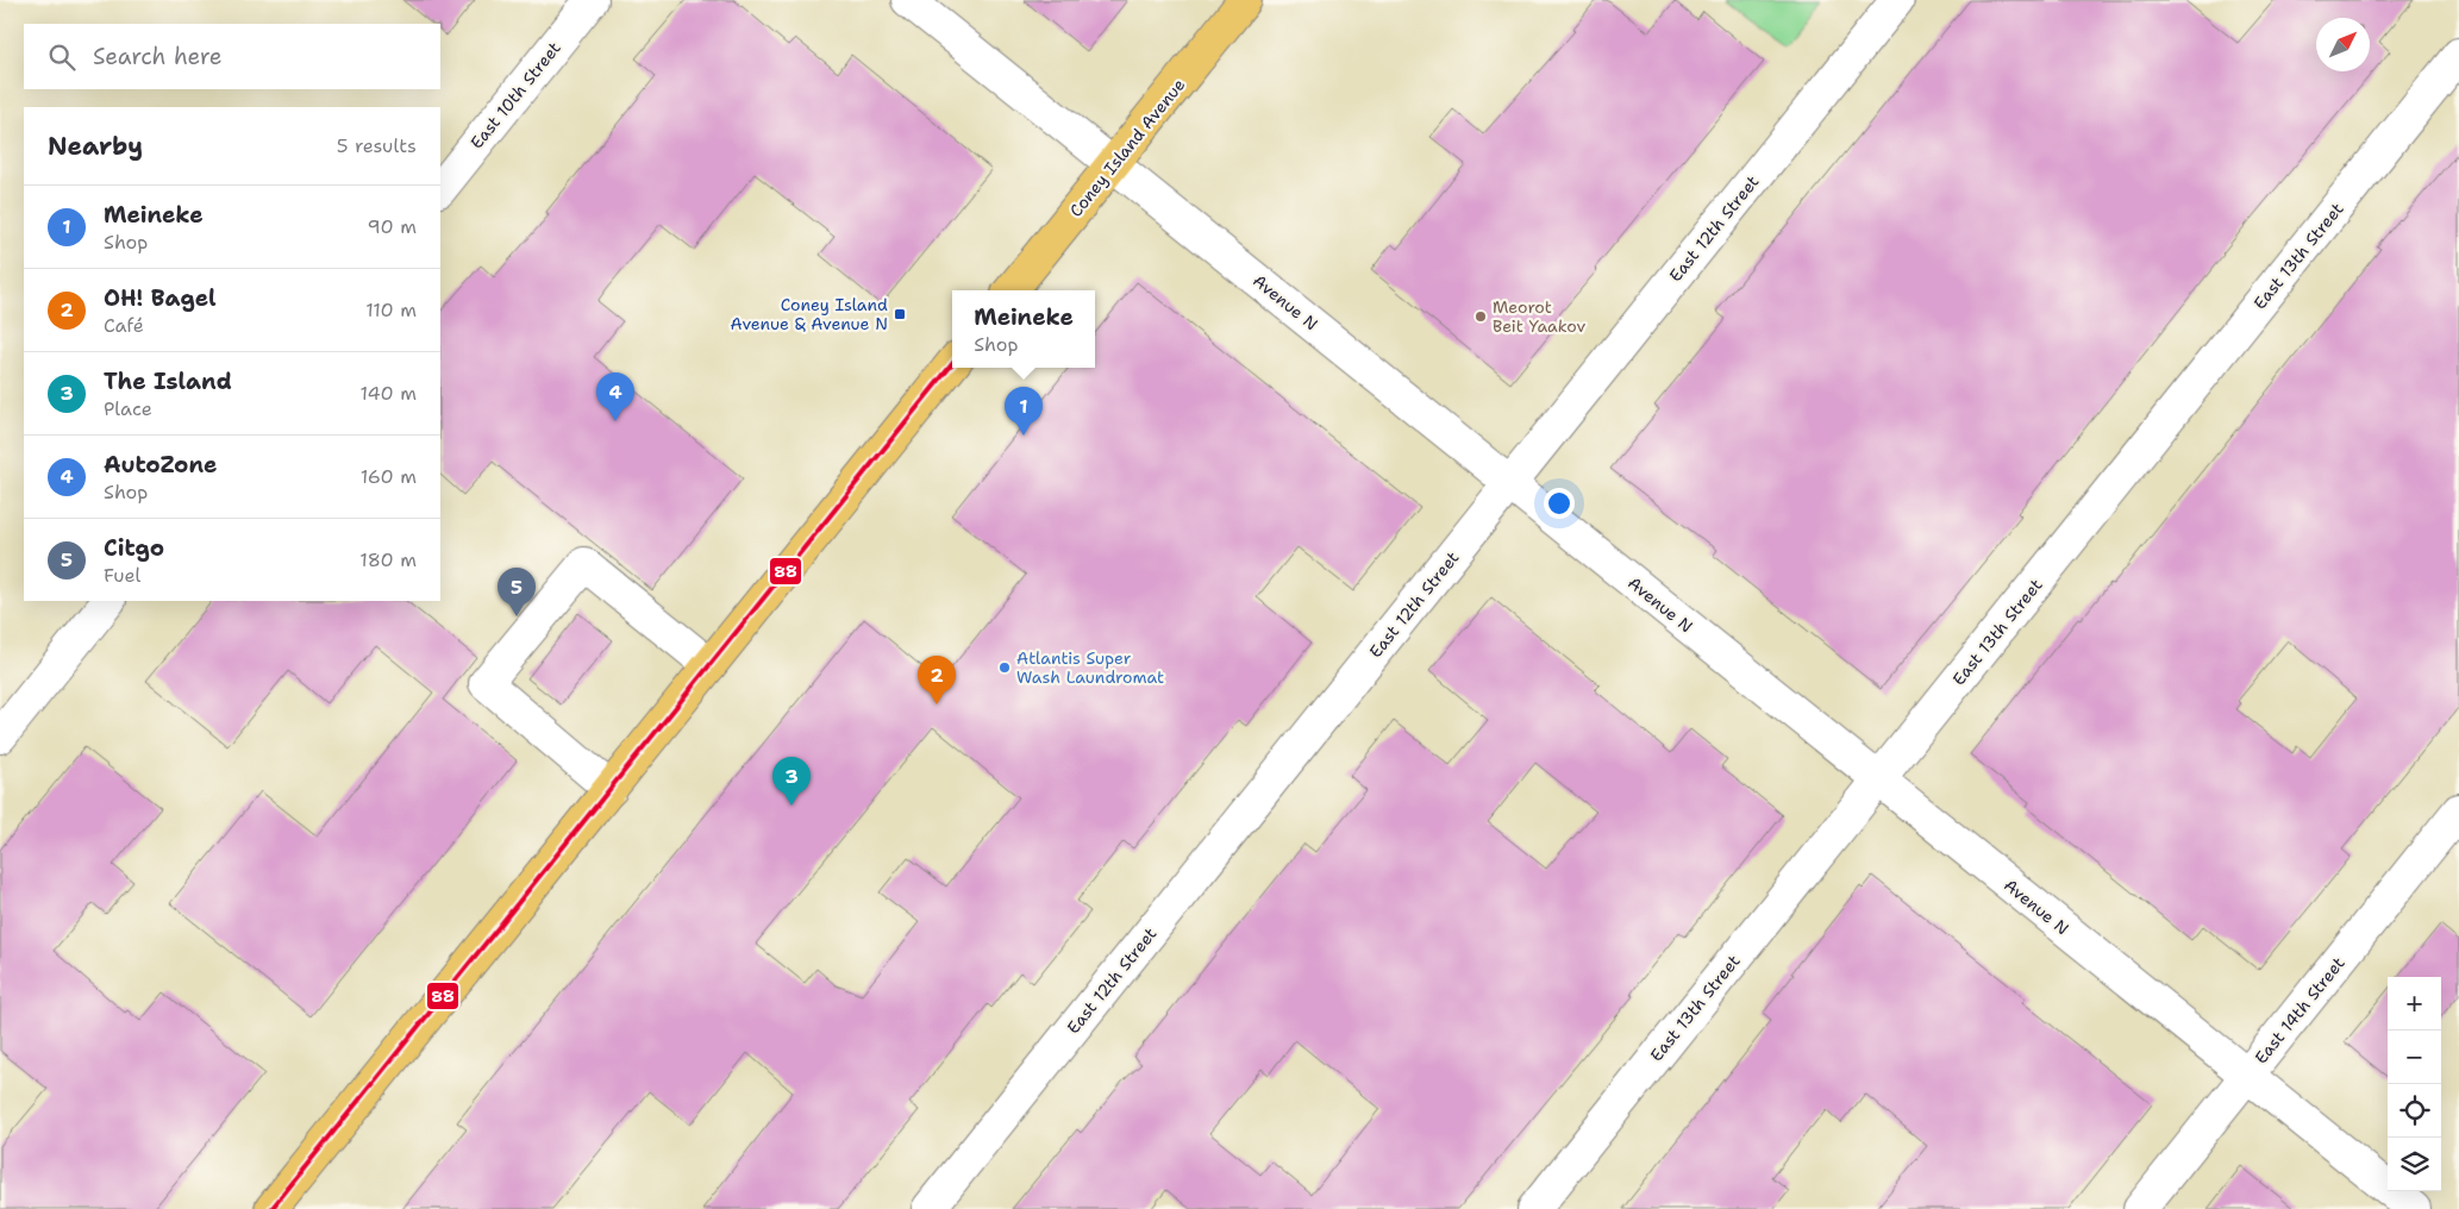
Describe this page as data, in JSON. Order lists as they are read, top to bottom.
{
  "streets": {
    "main road": ["Coney Island Avenue"],
    "street": [
      "East 10th Street",
      "East 12th Street",
      "East 13th Street",
      "Avenue N",
      "East 14th Street"
    ]
  },
  "crossings": [
    ["Coney Island Avenue", "Avenue N"],
    ["East 12th Street", "Avenue N"],
    ["East 13th Street", "Avenue N"],
    ["Avenue N", "East 14th Street"]
  ],
  "places": {
    "transit": ["Coney Island Avenue & Avenue N"],
    "other": ["Meorot Beit Yaakov", "Atlantis Super Wash Laundromat"]
  },
  "lines": ["transit line 88"],
  "north": "top right",
  "page": {
    "search": "Search here",
    "heading": ["Nearby", "5 results"],
    "list": [
      {
        "mark": "1",
        "name": "Meineke",
        "note": "Shop",
        "value": "90 m"
      },
      {
        "mark": "2",
        "name": "OH! Bagel",
        "note": "Café",
        "value": "110 m"
      },
      {
        "mark": "3",
        "name": "The Island",
        "note": "Place",
        "value": "140 m"
      },
      {
        "mark": "4",
        "name": "AutoZone",
        "note": "Shop",
        "value": "160 m"
      },
      {
        "mark": "5",
        "name": "Citgo",
        "note": "Fuel",
        "value": "180 m"
      }
    ],
    "popup": ["Meineke", "Shop"],
    "pins": [
      "4",
      "1",
      "5",
      "2",
      "3"
    ],
    "map_buttons": ["+", "−"]
  }
}
